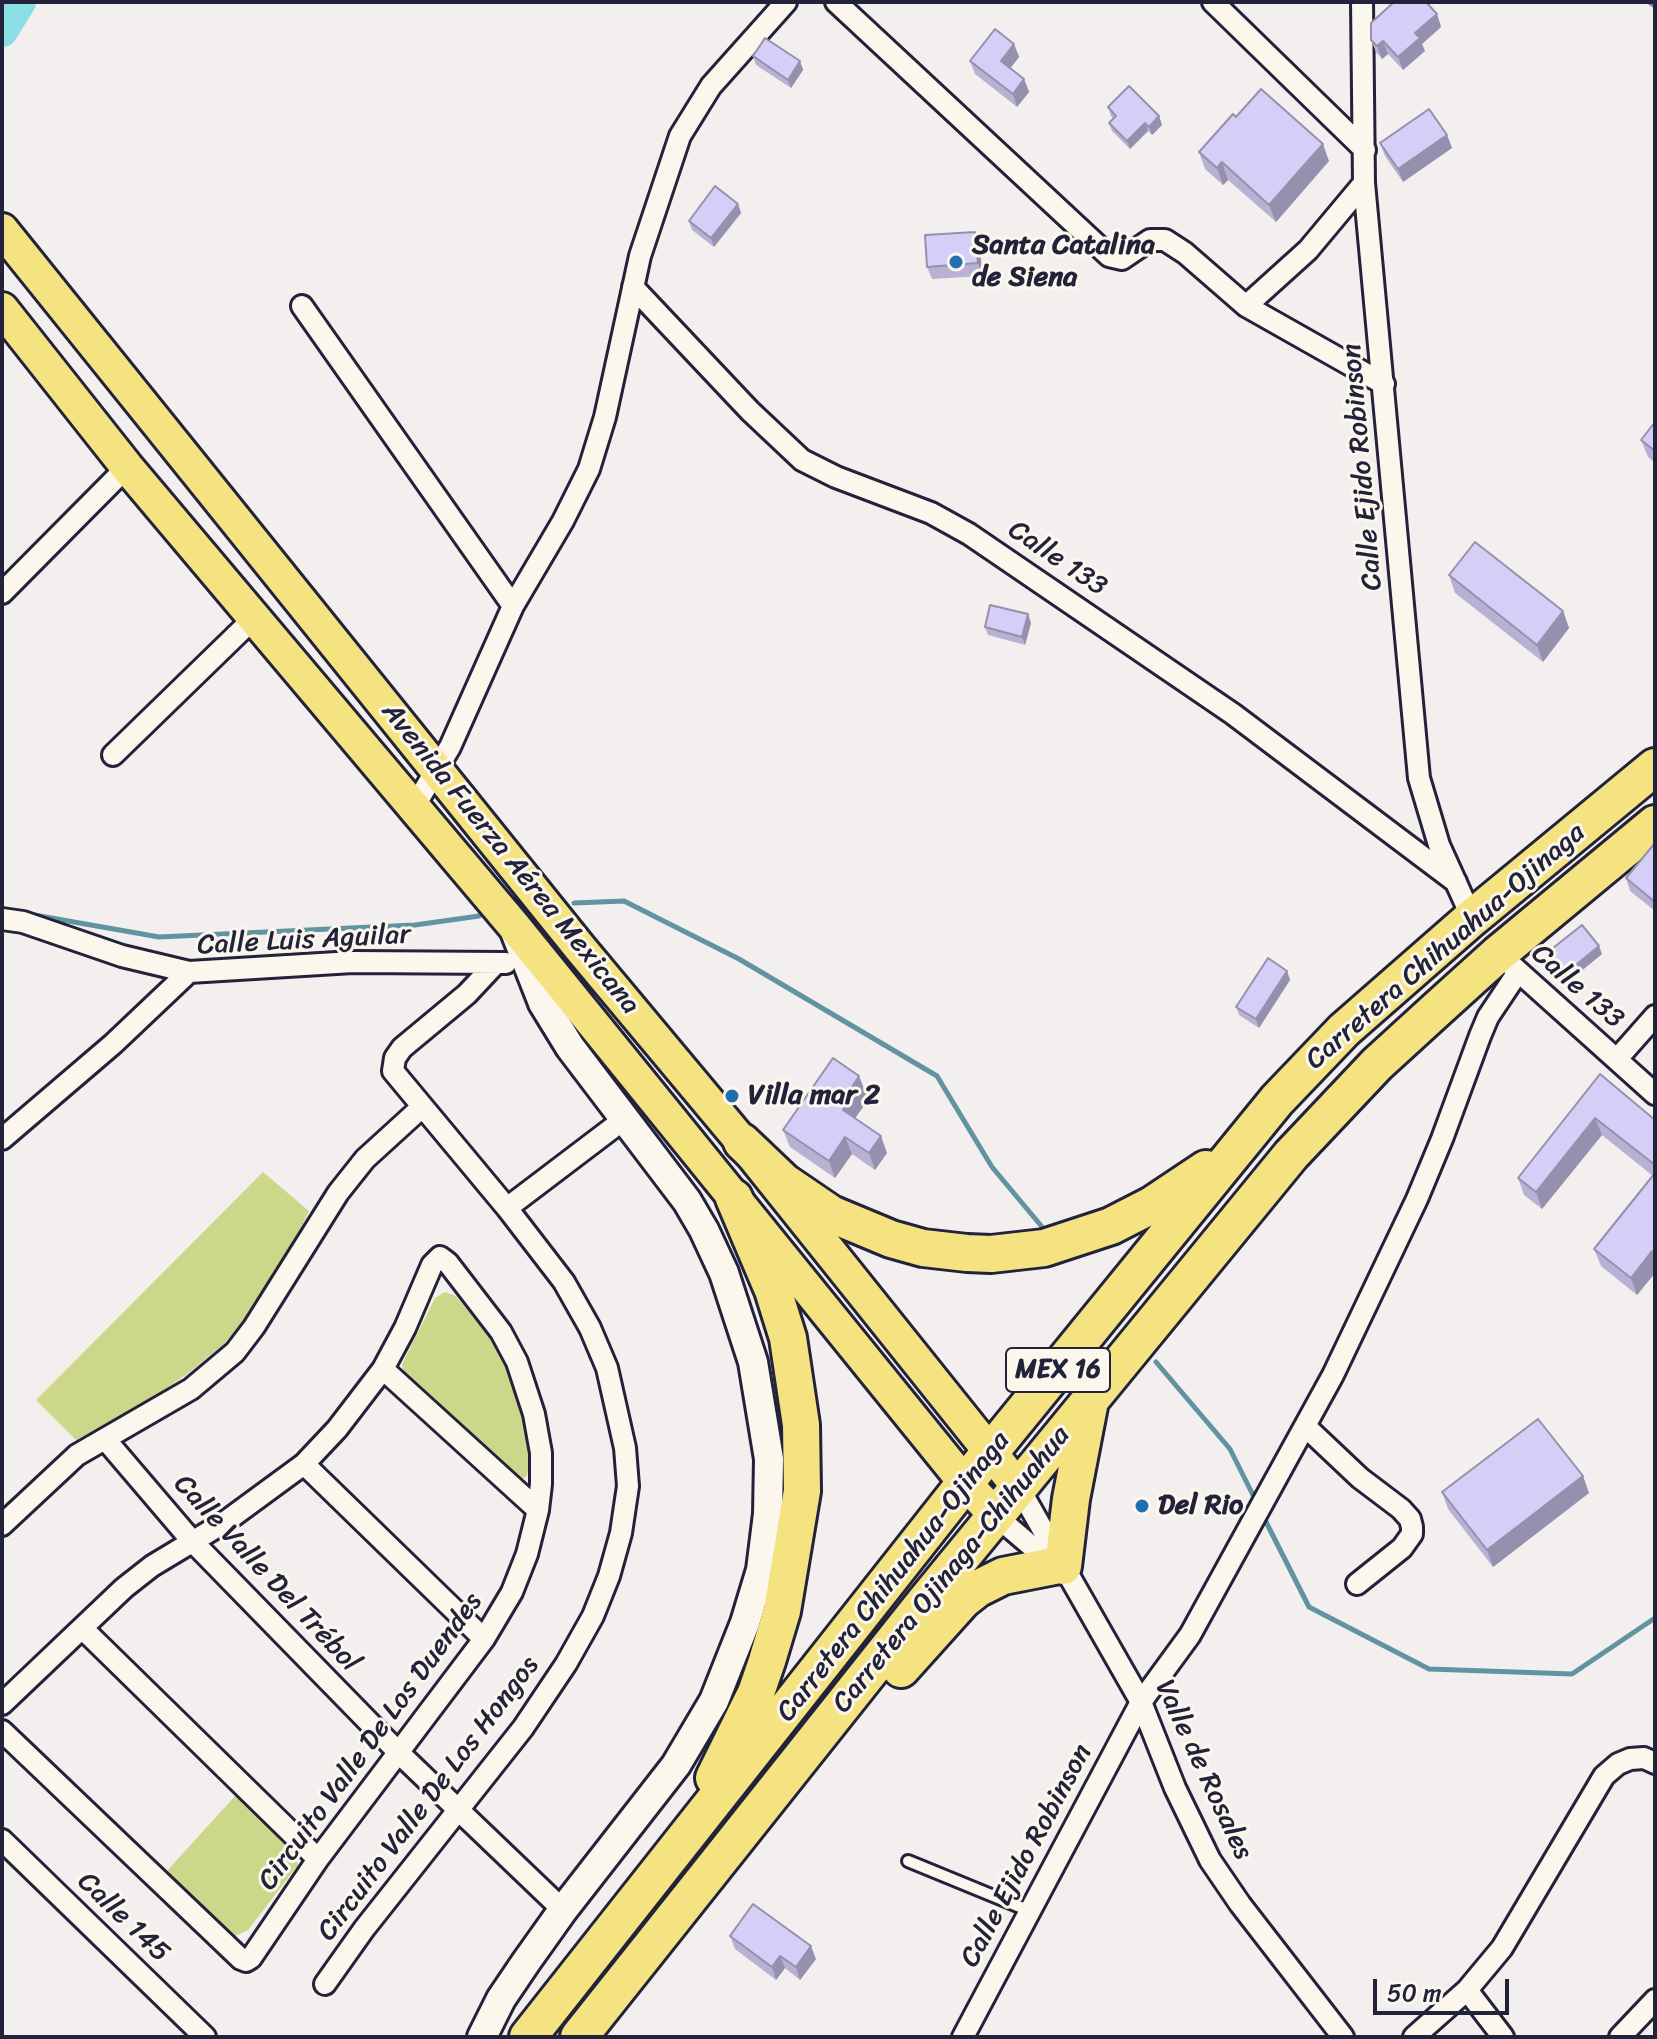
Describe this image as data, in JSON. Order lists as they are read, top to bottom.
{
  "streets": {
    "highway": ["Carretera Chihuahua-Ojinaga", "MEX 16", "Carretera Ojinaga-Chihuahua"],
    "main road": ["Avenida Fuerza Aérea Mexicana"],
    "street": [
      "Calle Ejido Robinson",
      "Calle 133",
      "Calle Luis Aguilar",
      "Calle Valle Del Trébol",
      "Circuito Valle De Los Duendes",
      "Valle de Rosales",
      "Circuito Valle De Los Hongos",
      "Calle 145"
    ]
  },
  "crossings": [
    ["Calle Ejido Robinson", "Calle 133"],
    ["Calle Ejido Robinson", "Carretera Chihuahua-Ojinaga"],
    ["Calle Ejido Robinson", "Carretera Ojinaga-Chihuahua"],
    ["Calle Ejido Robinson", "Valle de Rosales"],
    ["Calle 133", "Carretera Ojinaga-Chihuahua"],
    ["Avenida Fuerza Aérea Mexicana", "Carretera Chihuahua-Ojinaga"],
    ["Avenida Fuerza Aérea Mexicana", "Carretera Ojinaga-Chihuahua"],
    ["Avenida Fuerza Aérea Mexicana", "Valle de Rosales"],
    ["Calle Luis Aguilar", "Circuito Valle De Los Hongos"],
    ["Carretera Ojinaga-Chihuahua", "Valle de Rosales"],
    ["Calle Valle Del Trébol", "Circuito Valle De Los Duendes"],
    ["Calle Valle Del Trébol", "Circuito Valle De Los Hongos"]
  ],
  "places": ["Santa Catalina de Siena", "Villa mar 2", "Del Rio"],
  "scale_bar": "50 m"
}
